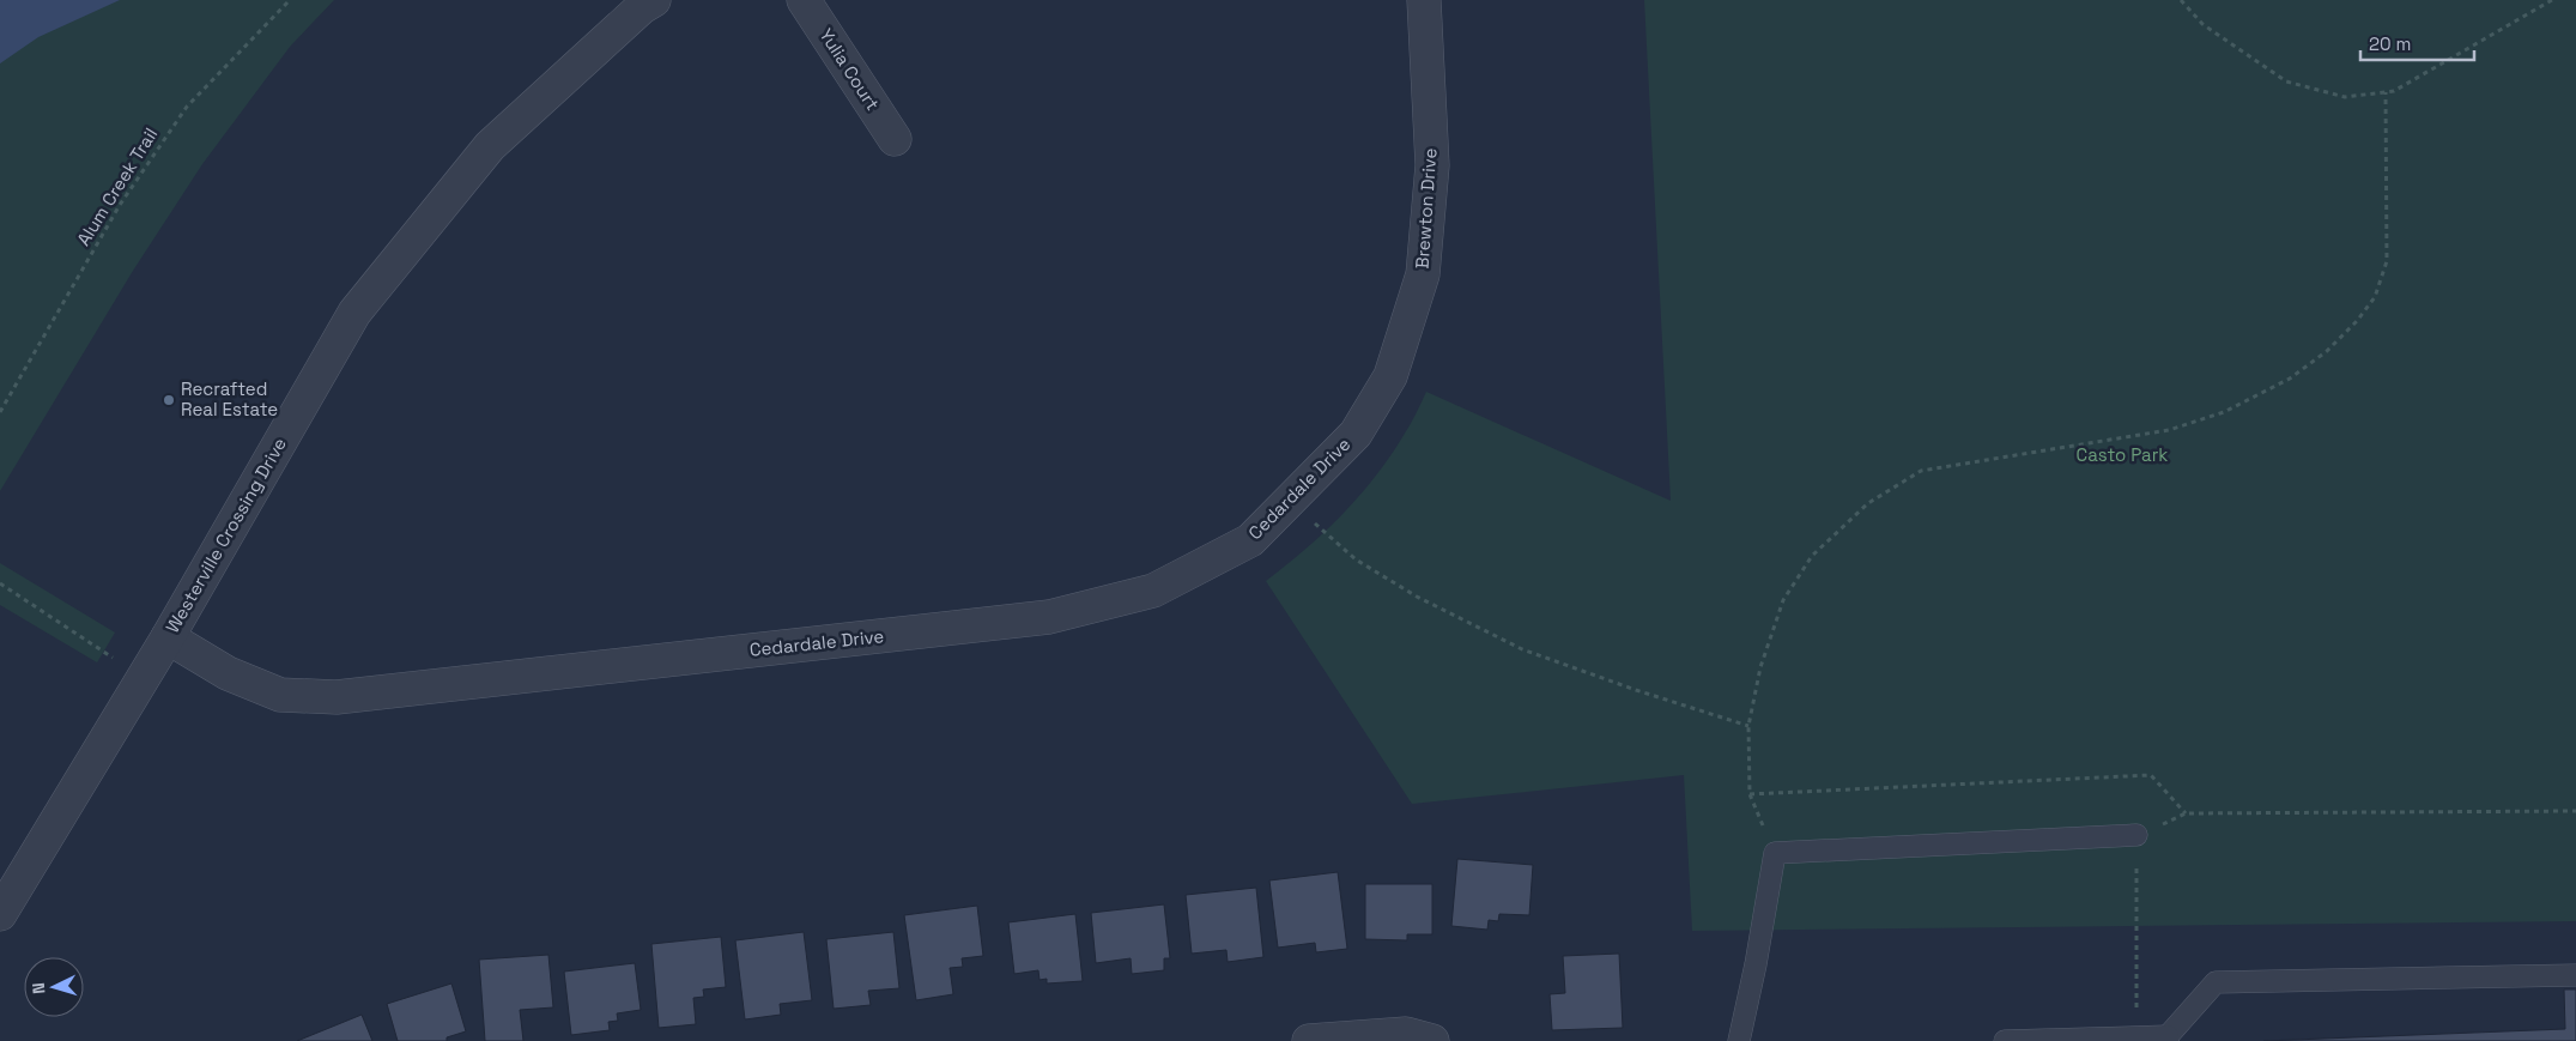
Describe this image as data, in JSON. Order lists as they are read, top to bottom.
{
  "streets": {
    "street": [
      "Yulia Court",
      "Brewton Drive",
      "Cedardale Drive",
      "Westerville Crossing Drive"
    ],
    "path": ["Alum Creek Trail"]
  },
  "crossings": [
    ["Brewton Drive", "Cedardale Drive"],
    ["Cedardale Drive", "Westerville Crossing Drive"]
  ],
  "parks": ["Casto Park"],
  "places": ["Recrafted Real Estate"],
  "scale_bar": "20 m",
  "north": "left"
}
